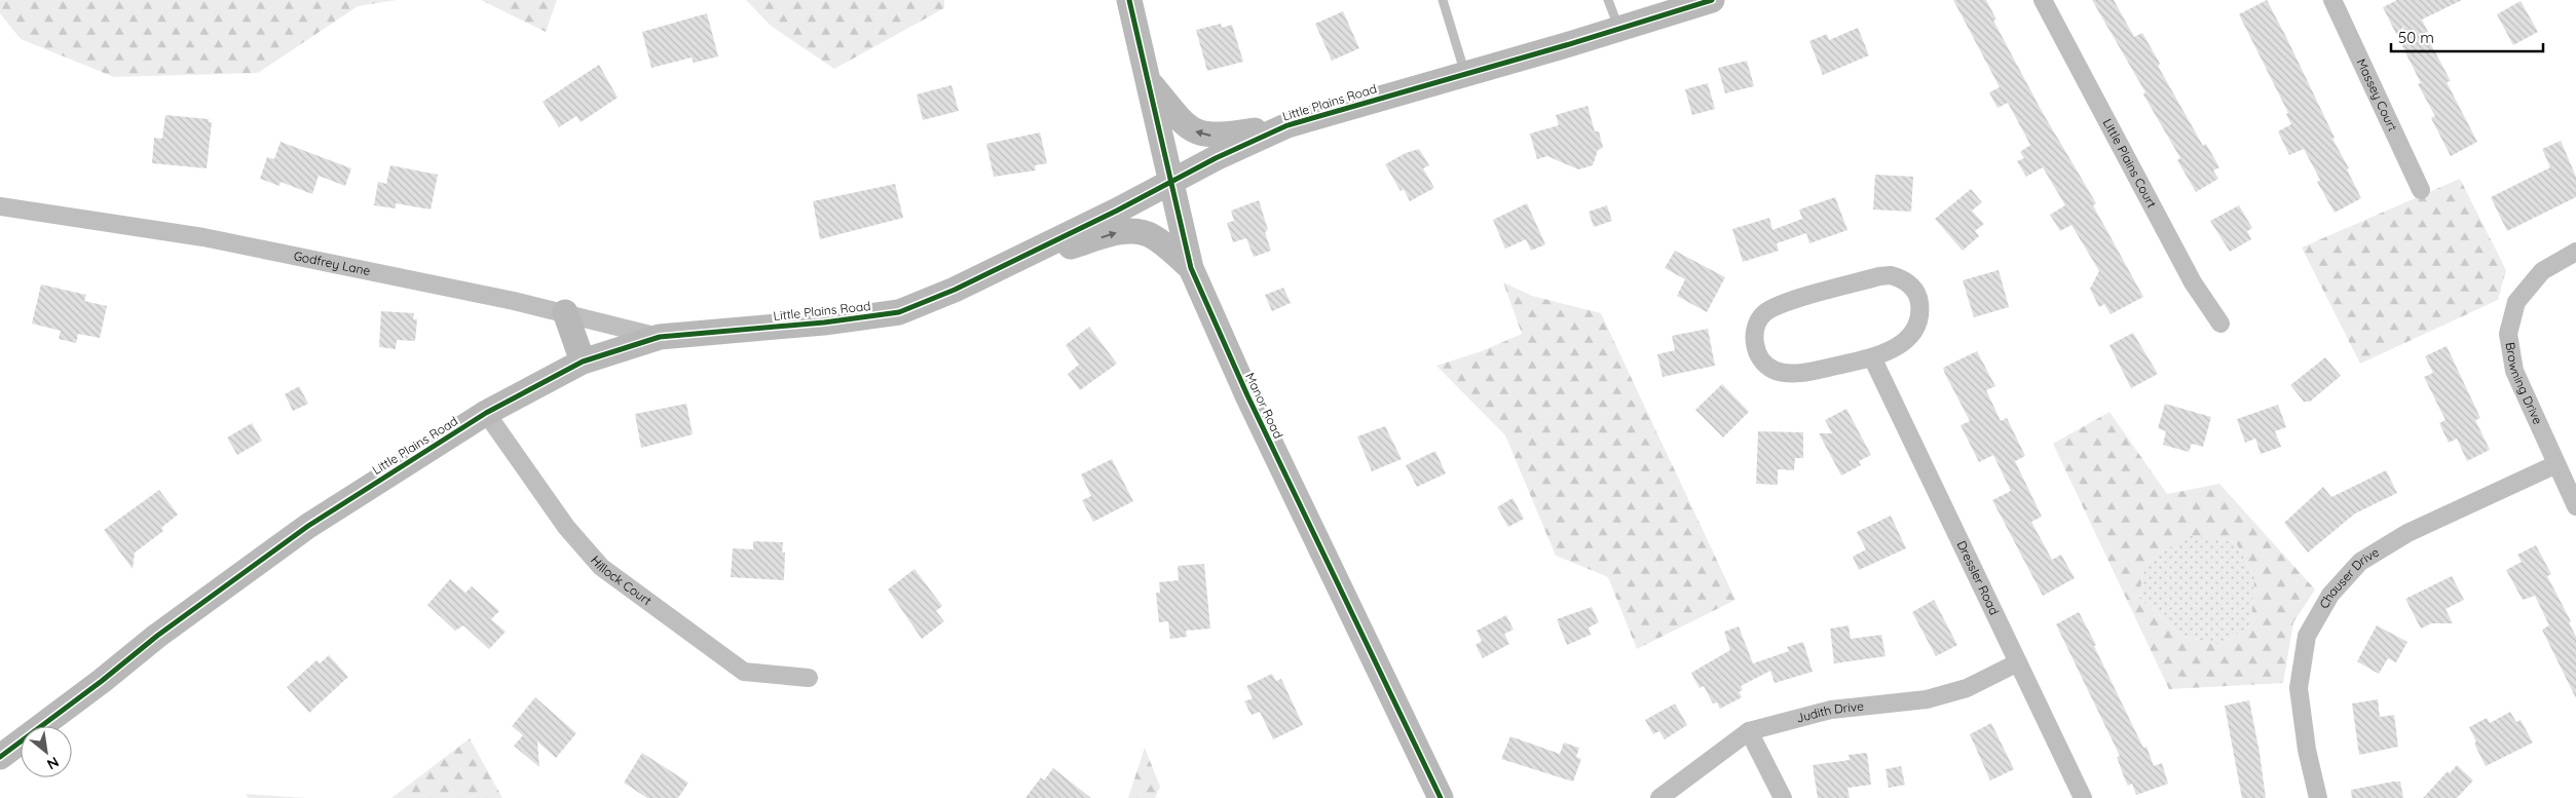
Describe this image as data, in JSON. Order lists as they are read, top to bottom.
{
  "streets": {
    "street": [
      "Massey Court",
      "Little Plains Road",
      "Little Plains Court",
      "Godfrey Lane",
      "Browning Drive",
      "Manor Road",
      "Dressler Road",
      "Hillock Court",
      "Chauser Drive",
      "Judith Drive"
    ]
  },
  "crossings": [
    ["Little Plains Road", "Godfrey Lane"],
    ["Little Plains Road", "Manor Road"],
    ["Little Plains Road", "Hillock Court"],
    ["Browning Drive", "Chauser Drive"],
    ["Dressler Road", "Judith Drive"]
  ],
  "scale_bar": "50 m",
  "north": "bottom right"
}
